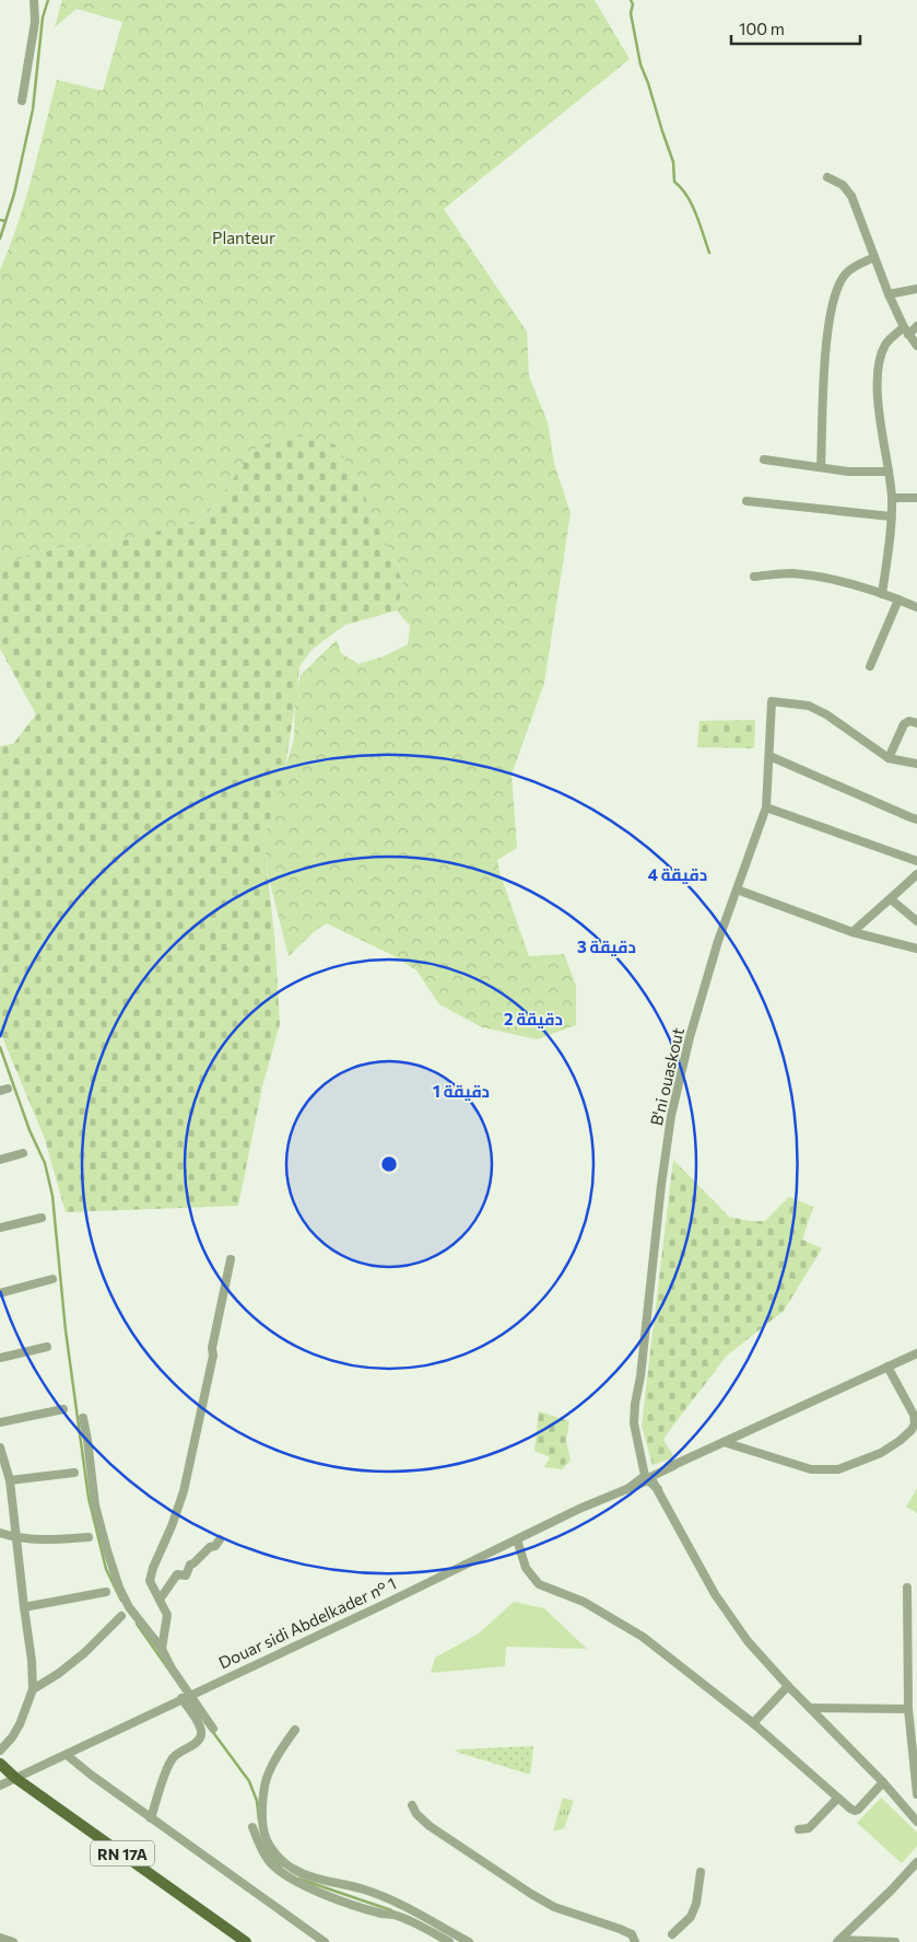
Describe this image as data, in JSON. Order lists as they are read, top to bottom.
{
  "streets": {
    "main road": ["RN 17A"],
    "street": ["B'ni ouaskout", "Douar sidi Abdelkader n° 1"]
  },
  "crossings": [
    ["B'ni ouaskout", "Douar sidi Abdelkader n° 1"],
    ["Douar sidi Abdelkader n° 1", "RN 17A"]
  ],
  "parks": ["Planteur"],
  "scale_bar": "100 m",
  "rings": [
    "4 دقيقة",
    "3 دقيقة",
    "2 دقيقة",
    "1 دقيقة"
  ]
}
